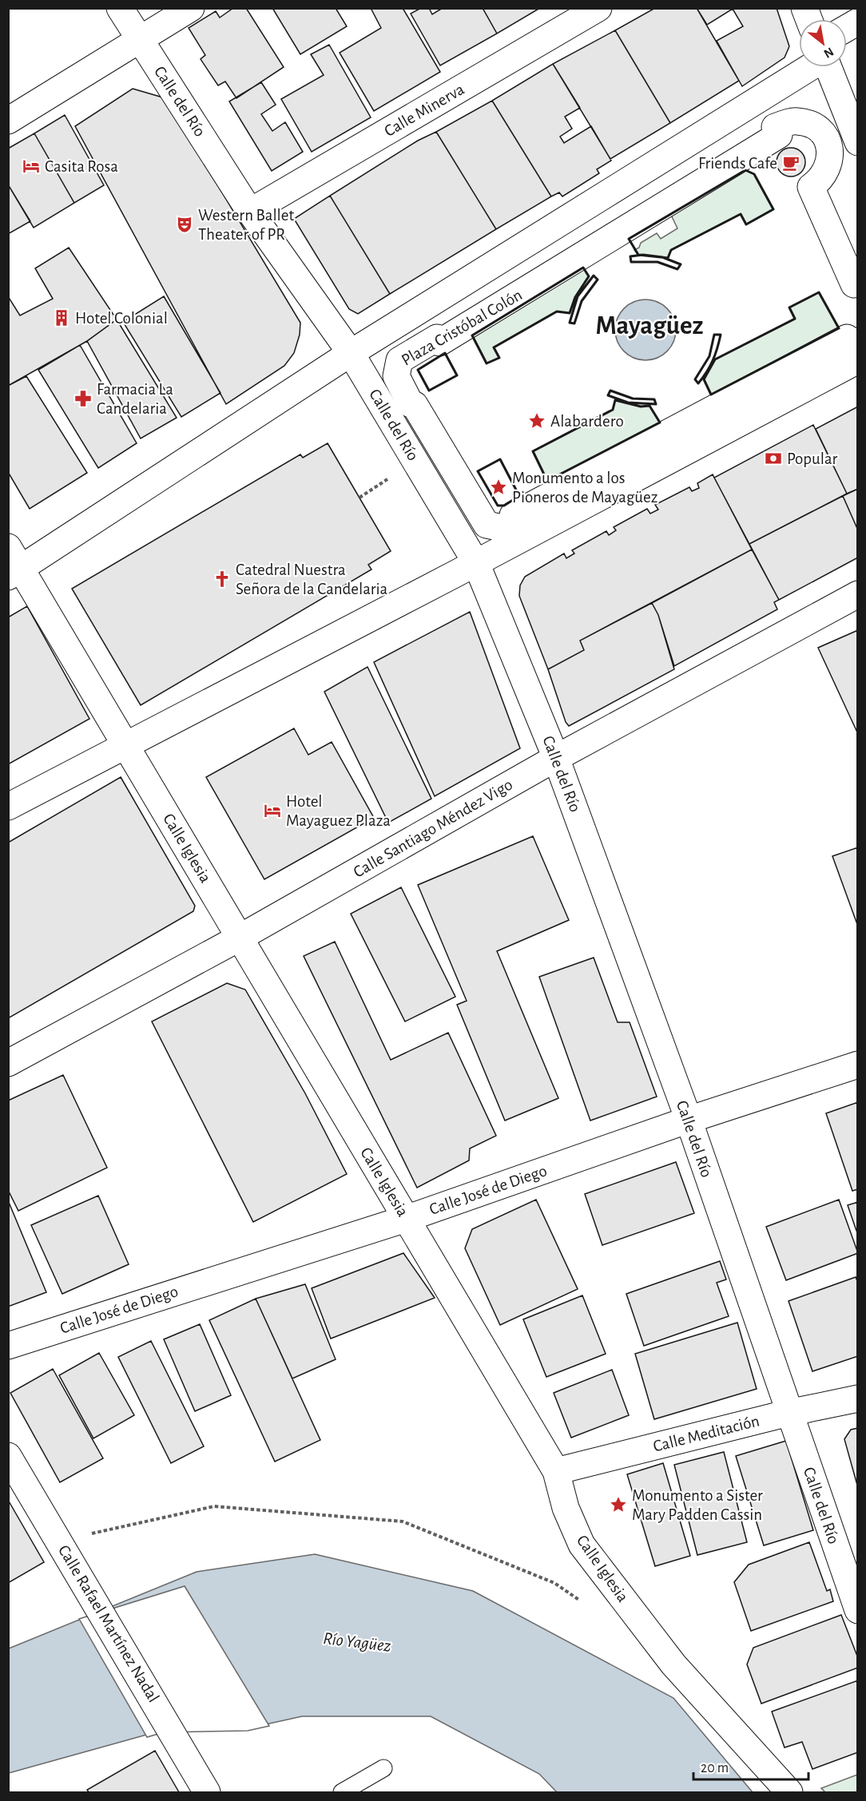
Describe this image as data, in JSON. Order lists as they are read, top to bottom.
{
  "streets": {
    "street": [
      "Calle del Río",
      "Calle Minerva",
      "Plaza Cristóbal Colón",
      "Calle Santiago Méndez Vigo",
      "Calle Iglesia",
      "Calle José de Diego",
      "Calle Meditación",
      "Calle Rafael Martínez Nadal"
    ]
  },
  "crossings": [
    ["Calle del Río", "Calle Minerva"],
    ["Calle del Río", "Calle Santiago Méndez Vigo"],
    ["Calle del Río", "Calle José de Diego"],
    ["Calle del Río", "Calle Meditación"],
    ["Calle Santiago Méndez Vigo", "Calle Iglesia"],
    ["Calle Iglesia", "Calle José de Diego"],
    ["Calle Iglesia", "Calle Meditación"]
  ],
  "districts": ["Mayagüez"],
  "water": ["Río Yagüez"],
  "places": {
    "cafe": ["Friends Cafe"],
    "hotel": ["Casita Rosa", "Hotel Mayaguez Plaza"],
    "theatre": ["Western Ballet Theater of PR"],
    "building": ["Hotel Colonial"],
    "pharmacy": ["Farmacia La Candelaria"],
    "place": ["Alabardero", "Monumento a los Pioneros de Mayagüez", "Monumento a Sister Mary Padden Cassin"],
    "bank": ["Popular"],
    "church": ["Catedral Nuestra Señora de la Candelaria"]
  },
  "scale_bar": "20 m",
  "north": "bottom right"
}
